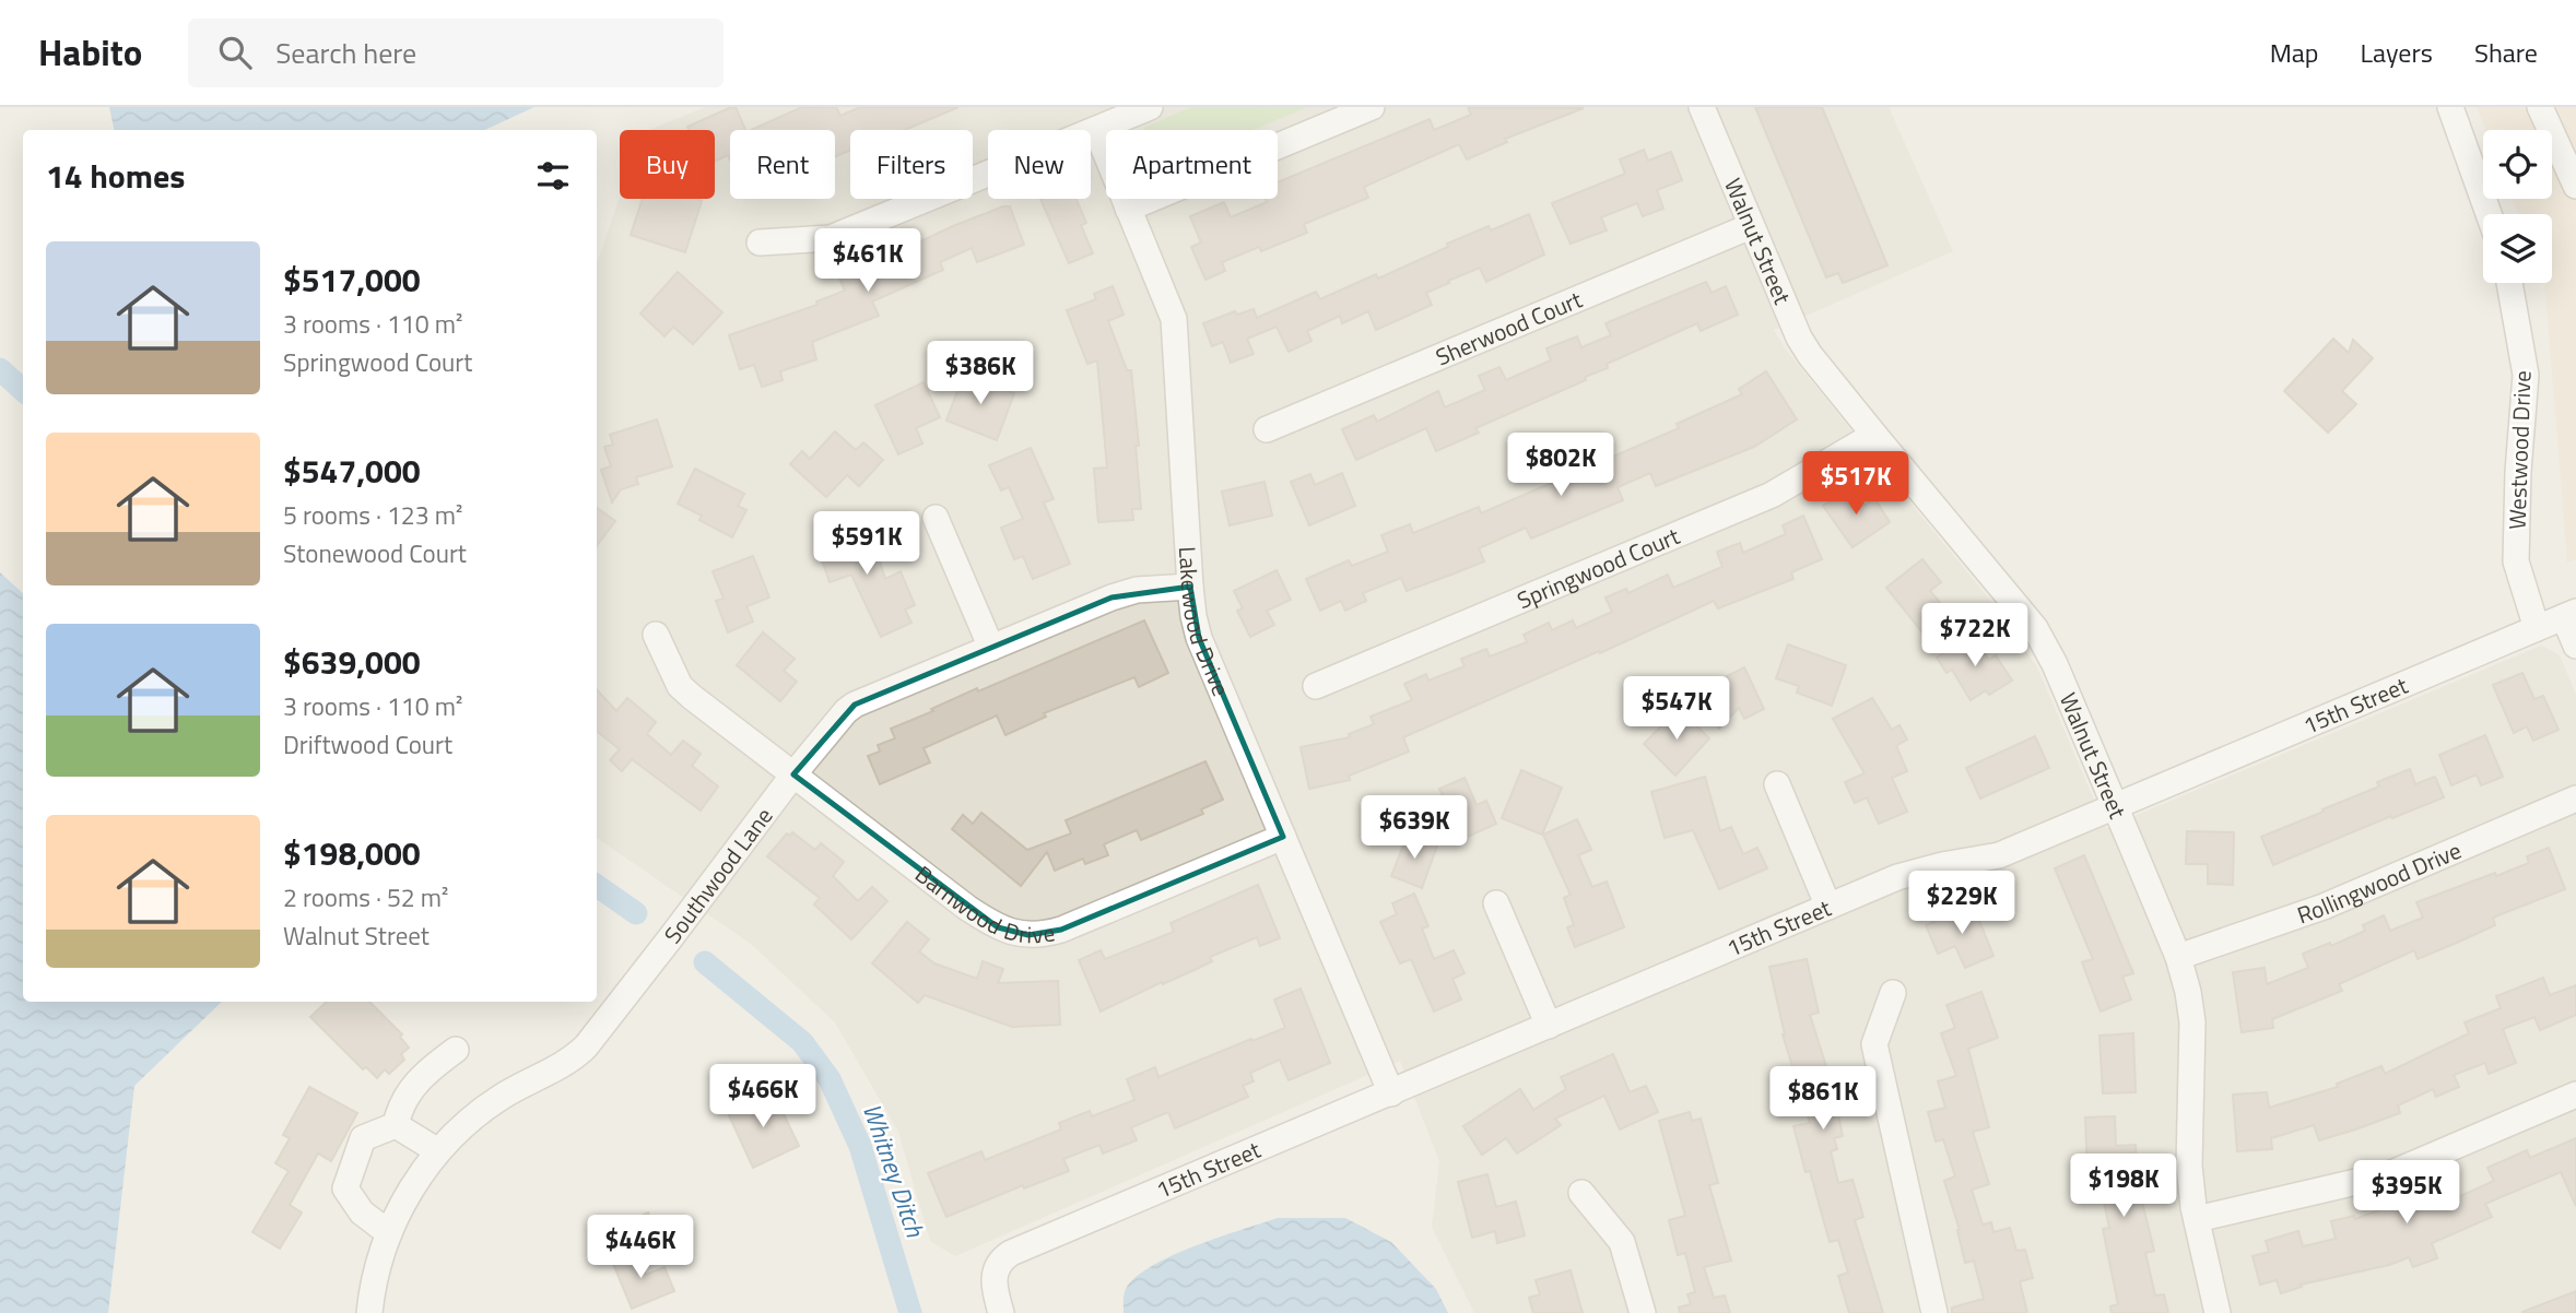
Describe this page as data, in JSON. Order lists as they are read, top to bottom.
{
  "streets": {
    "street": [
      "Walnut Street",
      "Sherwood Court",
      "Westwood Drive",
      "Springwood Court",
      "Lakewood Drive",
      "15th Street",
      "Southwood Lane",
      "Rollingwood Drive",
      "Barnwood Drive"
    ]
  },
  "crossings": [
    ["Walnut Street", "Sherwood Court"],
    ["Walnut Street", "Springwood Court"],
    ["Walnut Street", "15th Street"],
    ["Walnut Street", "Rollingwood Drive"],
    ["Westwood Drive", "15th Street"],
    ["Lakewood Drive", "15th Street"],
    ["Lakewood Drive", "Southwood Lane"],
    ["Lakewood Drive", "Barnwood Drive"],
    ["Southwood Lane", "Barnwood Drive"]
  ],
  "water": ["Whitney Ditch"],
  "page": {
    "header": "Habito",
    "search": "Search here",
    "nav": ["Map", "Layers", "Share"],
    "chip": [
      "Buy",
      "Rent",
      "Filters",
      "New",
      "Apartment"
    ],
    "heading": "14 homes",
    "list": [
      {
        "name": "$517,000",
        "note": "3 rooms · 110 m² · Springwood Court"
      },
      {
        "name": "$547,000",
        "note": "5 rooms · 123 m² · Stonewood Court"
      },
      {
        "name": "$639,000",
        "note": "3 rooms · 110 m² · Driftwood Court"
      },
      {
        "name": "$198,000",
        "note": "2 rooms · 52 m² · Walnut Street"
      }
    ],
    "price": [
      "$461K",
      "$386K",
      "$802K",
      "$517K",
      "$591K",
      "$722K",
      "$547K",
      "$639K",
      "$229K",
      "$466K",
      "$861K",
      "$198K",
      "$395K",
      "$446K"
    ]
  }
}
